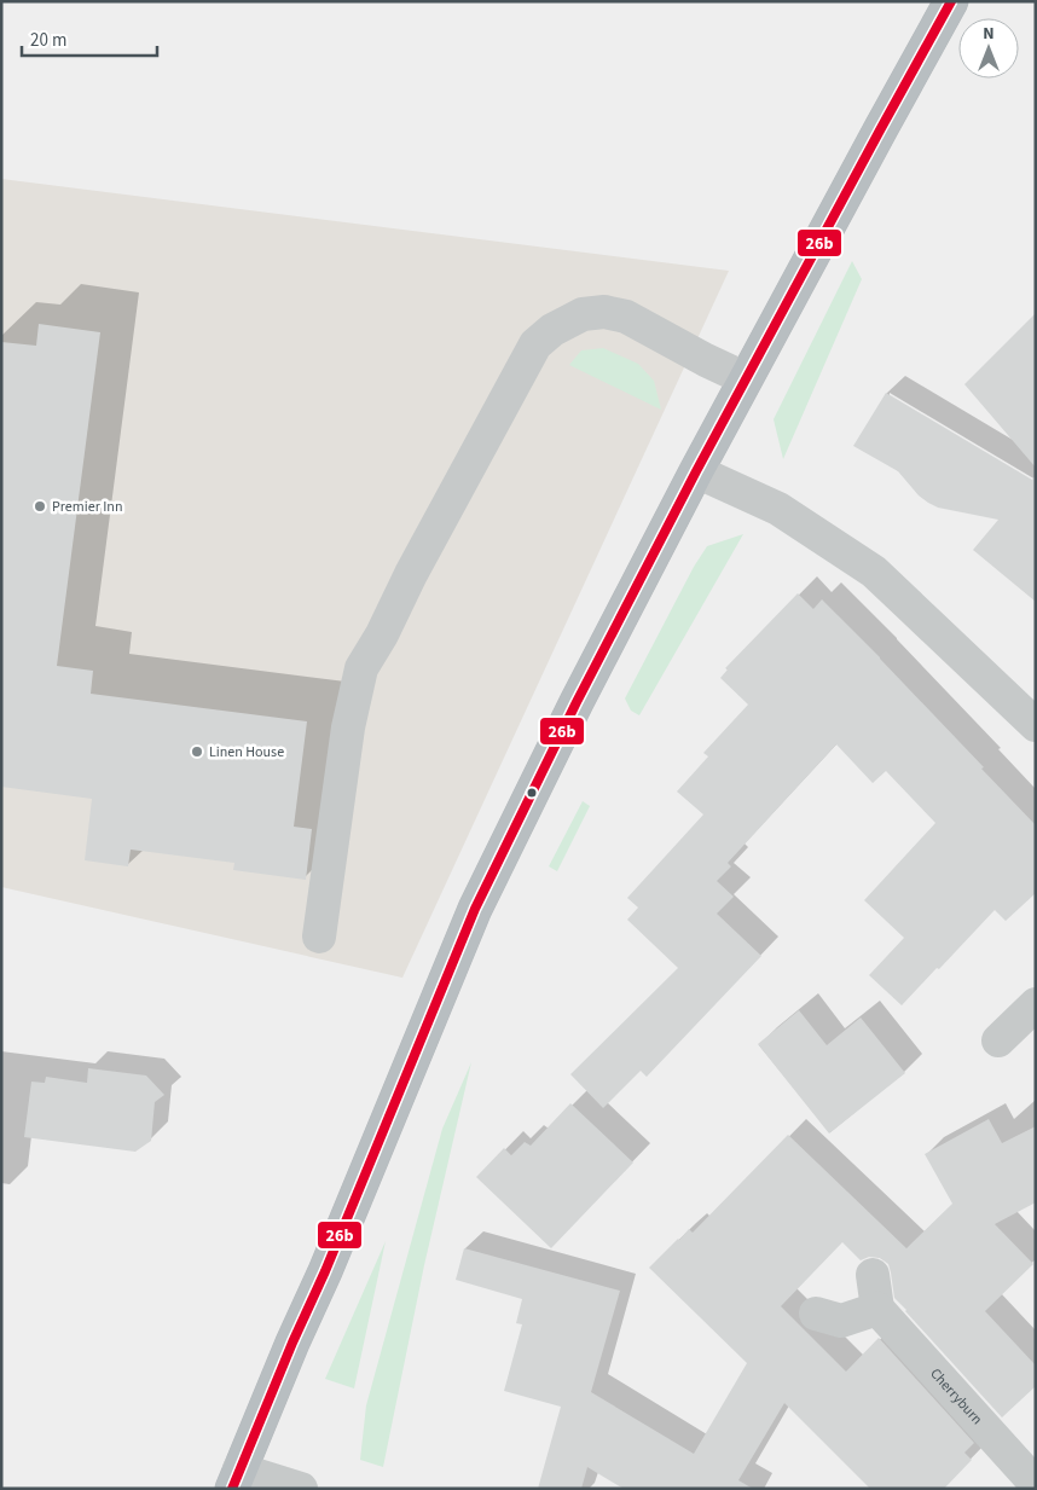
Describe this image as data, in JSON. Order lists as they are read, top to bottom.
{
  "streets": {
    "street": ["Cherryburn"]
  },
  "places": ["Premier Inn", "Linen House"],
  "lines": ["transit line 26b"],
  "scale_bar": "20 m",
  "north": "top"
}
